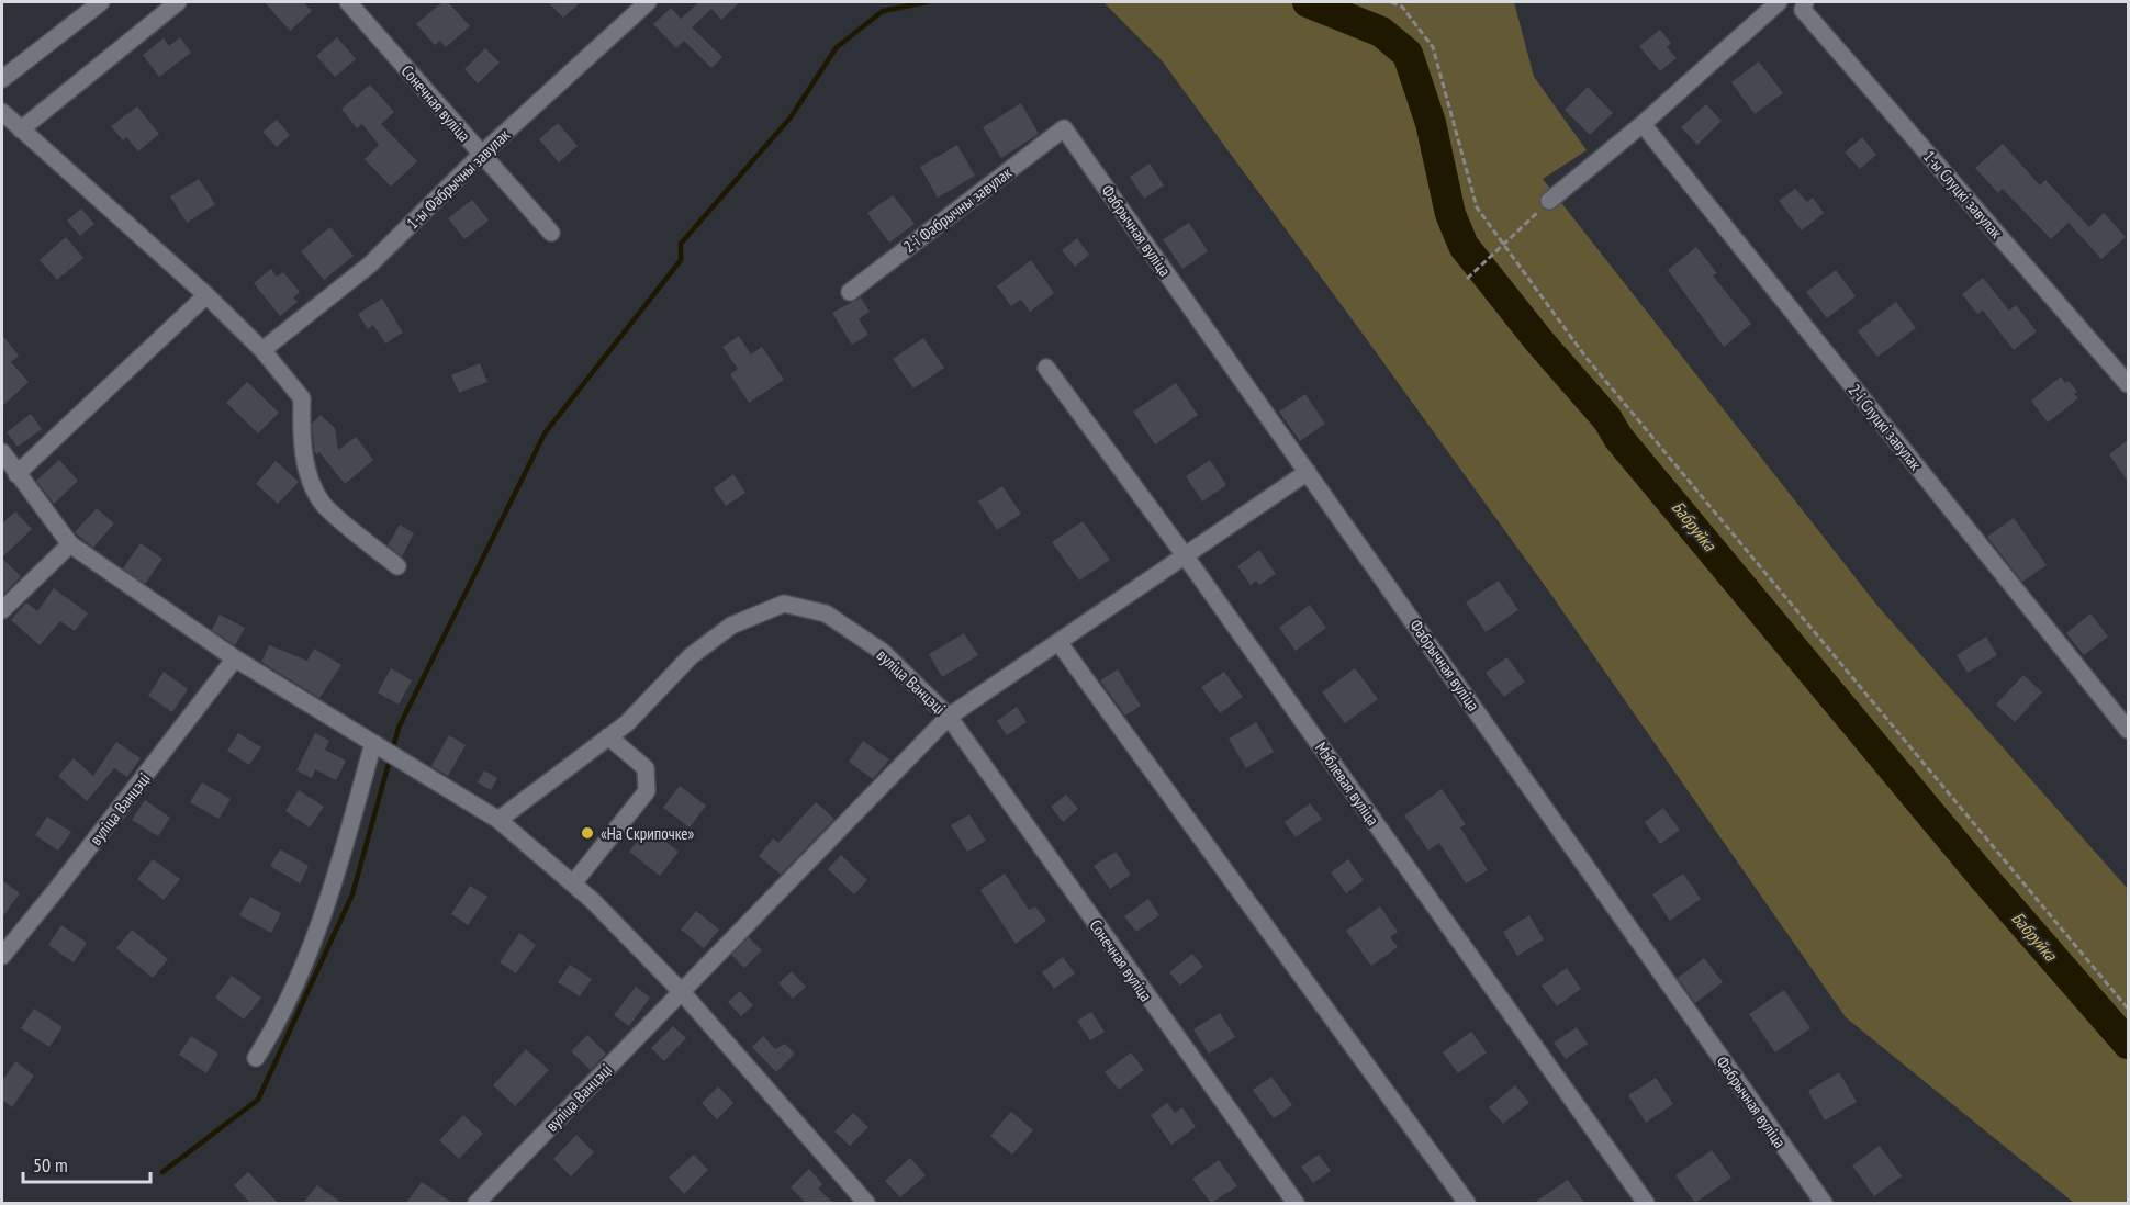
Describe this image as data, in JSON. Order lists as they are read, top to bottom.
{
  "streets": {
    "street": [
      "Сонечная вуліца",
      "1-ы Фабрычны завулак",
      "1-ы Слуцкі завулак",
      "2-і Фабрычны завулак",
      "Фабрычная вуліца",
      "2-і Слуцкі завулак",
      "вуліца Ванцэці",
      "Мэблевая вуліца"
    ]
  },
  "crossings": [
    ["Сонечная вуліца", "1-ы Фабрычны завулак"],
    ["Сонечная вуліца", "вуліца Ванцэці"],
    ["2-і Фабрычны завулак", "Фабрычная вуліца"]
  ],
  "water": ["Бабруйка"],
  "places": ["«На Скрипочке»"],
  "scale_bar": "50 m"
}
